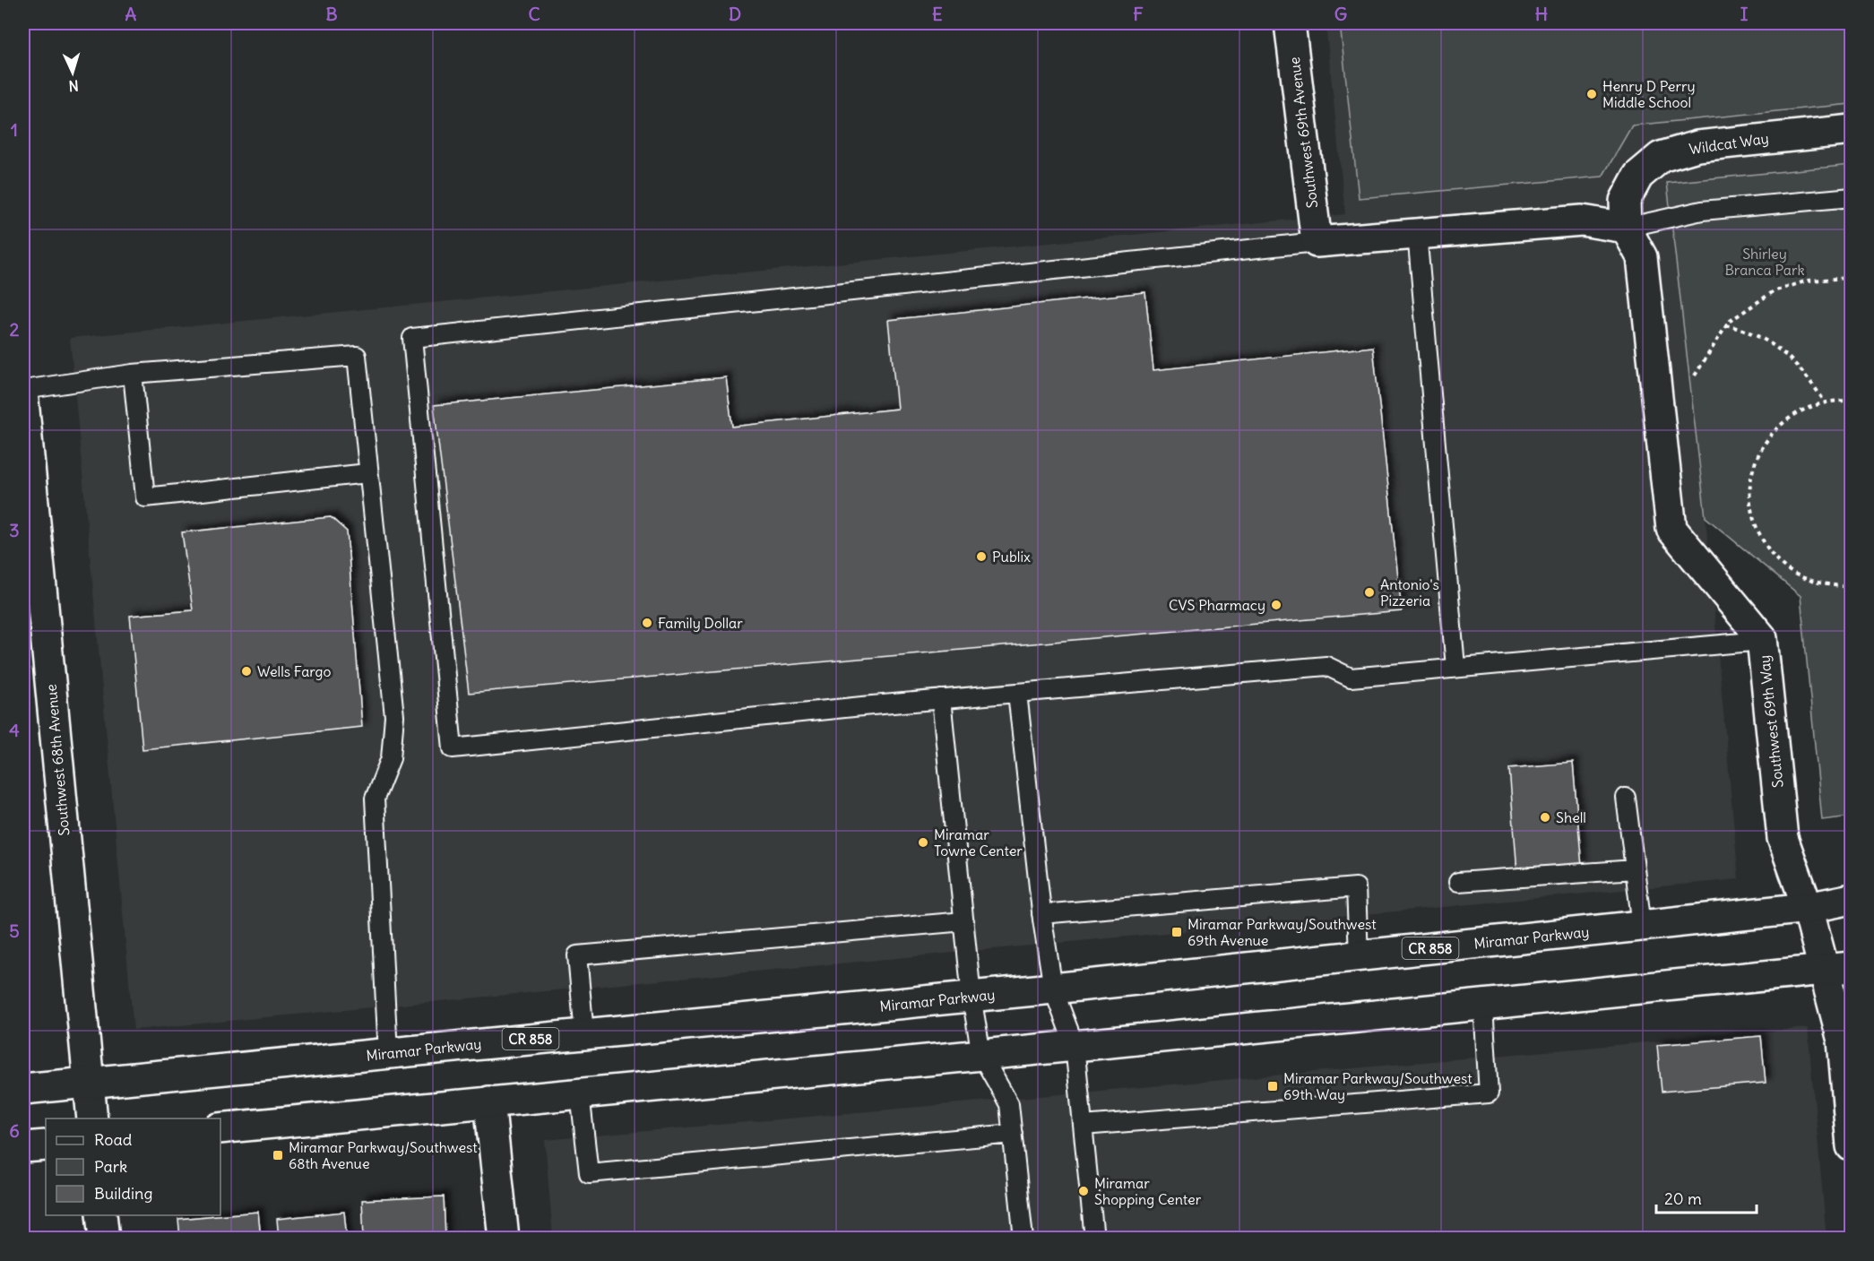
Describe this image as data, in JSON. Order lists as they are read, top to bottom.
{
  "streets": {
    "main road": [
      "Southwest 69th Avenue",
      "Wildcat Way",
      "Southwest 69th Way",
      "Southwest 68th Avenue",
      "Miramar Parkway",
      "CR 858"
    ]
  },
  "crossings": [
    ["Wildcat Way", "Southwest 69th Way"],
    ["Southwest 69th Way", "Miramar Parkway"],
    ["Southwest 68th Avenue", "Miramar Parkway"]
  ],
  "parks": ["Shirley Branca Park"],
  "places": {
    "other": [
      "Henry D Perry Middle School",
      "Publix",
      "Antonio's Pizzeria",
      "CVS Pharmacy",
      "Family Dollar",
      "Wells Fargo",
      "Shell",
      "Miramar Towne Center",
      "Miramar Shopping Center"
    ],
    "transit": ["Miramar Parkway/Southwest 69th Avenue", "Miramar Parkway/Southwest 69th Way", "Miramar Parkway/Southwest 68th Avenue"]
  },
  "legend": ["Road", "Park", "Building"],
  "scale_bar": "20 m",
  "north": "bottom",
  "grid": {
    "columns": [
      "A",
      "B",
      "C",
      "D",
      "E",
      "F",
      "G",
      "H",
      "I"
    ],
    "rows": [
      "1",
      "2",
      "3",
      "4",
      "5",
      "6"
    ]
  }
}
